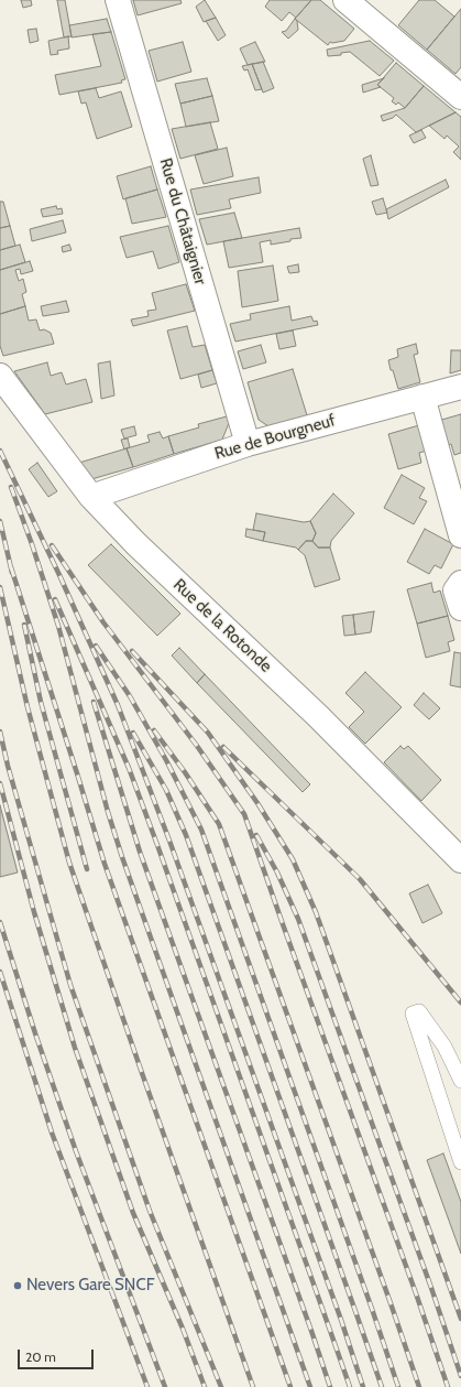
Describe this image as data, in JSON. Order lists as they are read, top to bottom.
{
  "streets": {
    "street": ["Rue du Châtaignier", "Rue de Bourgneuf", "Rue de la Rotonde"]
  },
  "crossings": [
    ["Rue du Châtaignier", "Rue de Bourgneuf"],
    ["Rue de Bourgneuf", "Rue de la Rotonde"]
  ],
  "places": ["Nevers Gare SNCF"],
  "scale_bar": "20 m"
}
